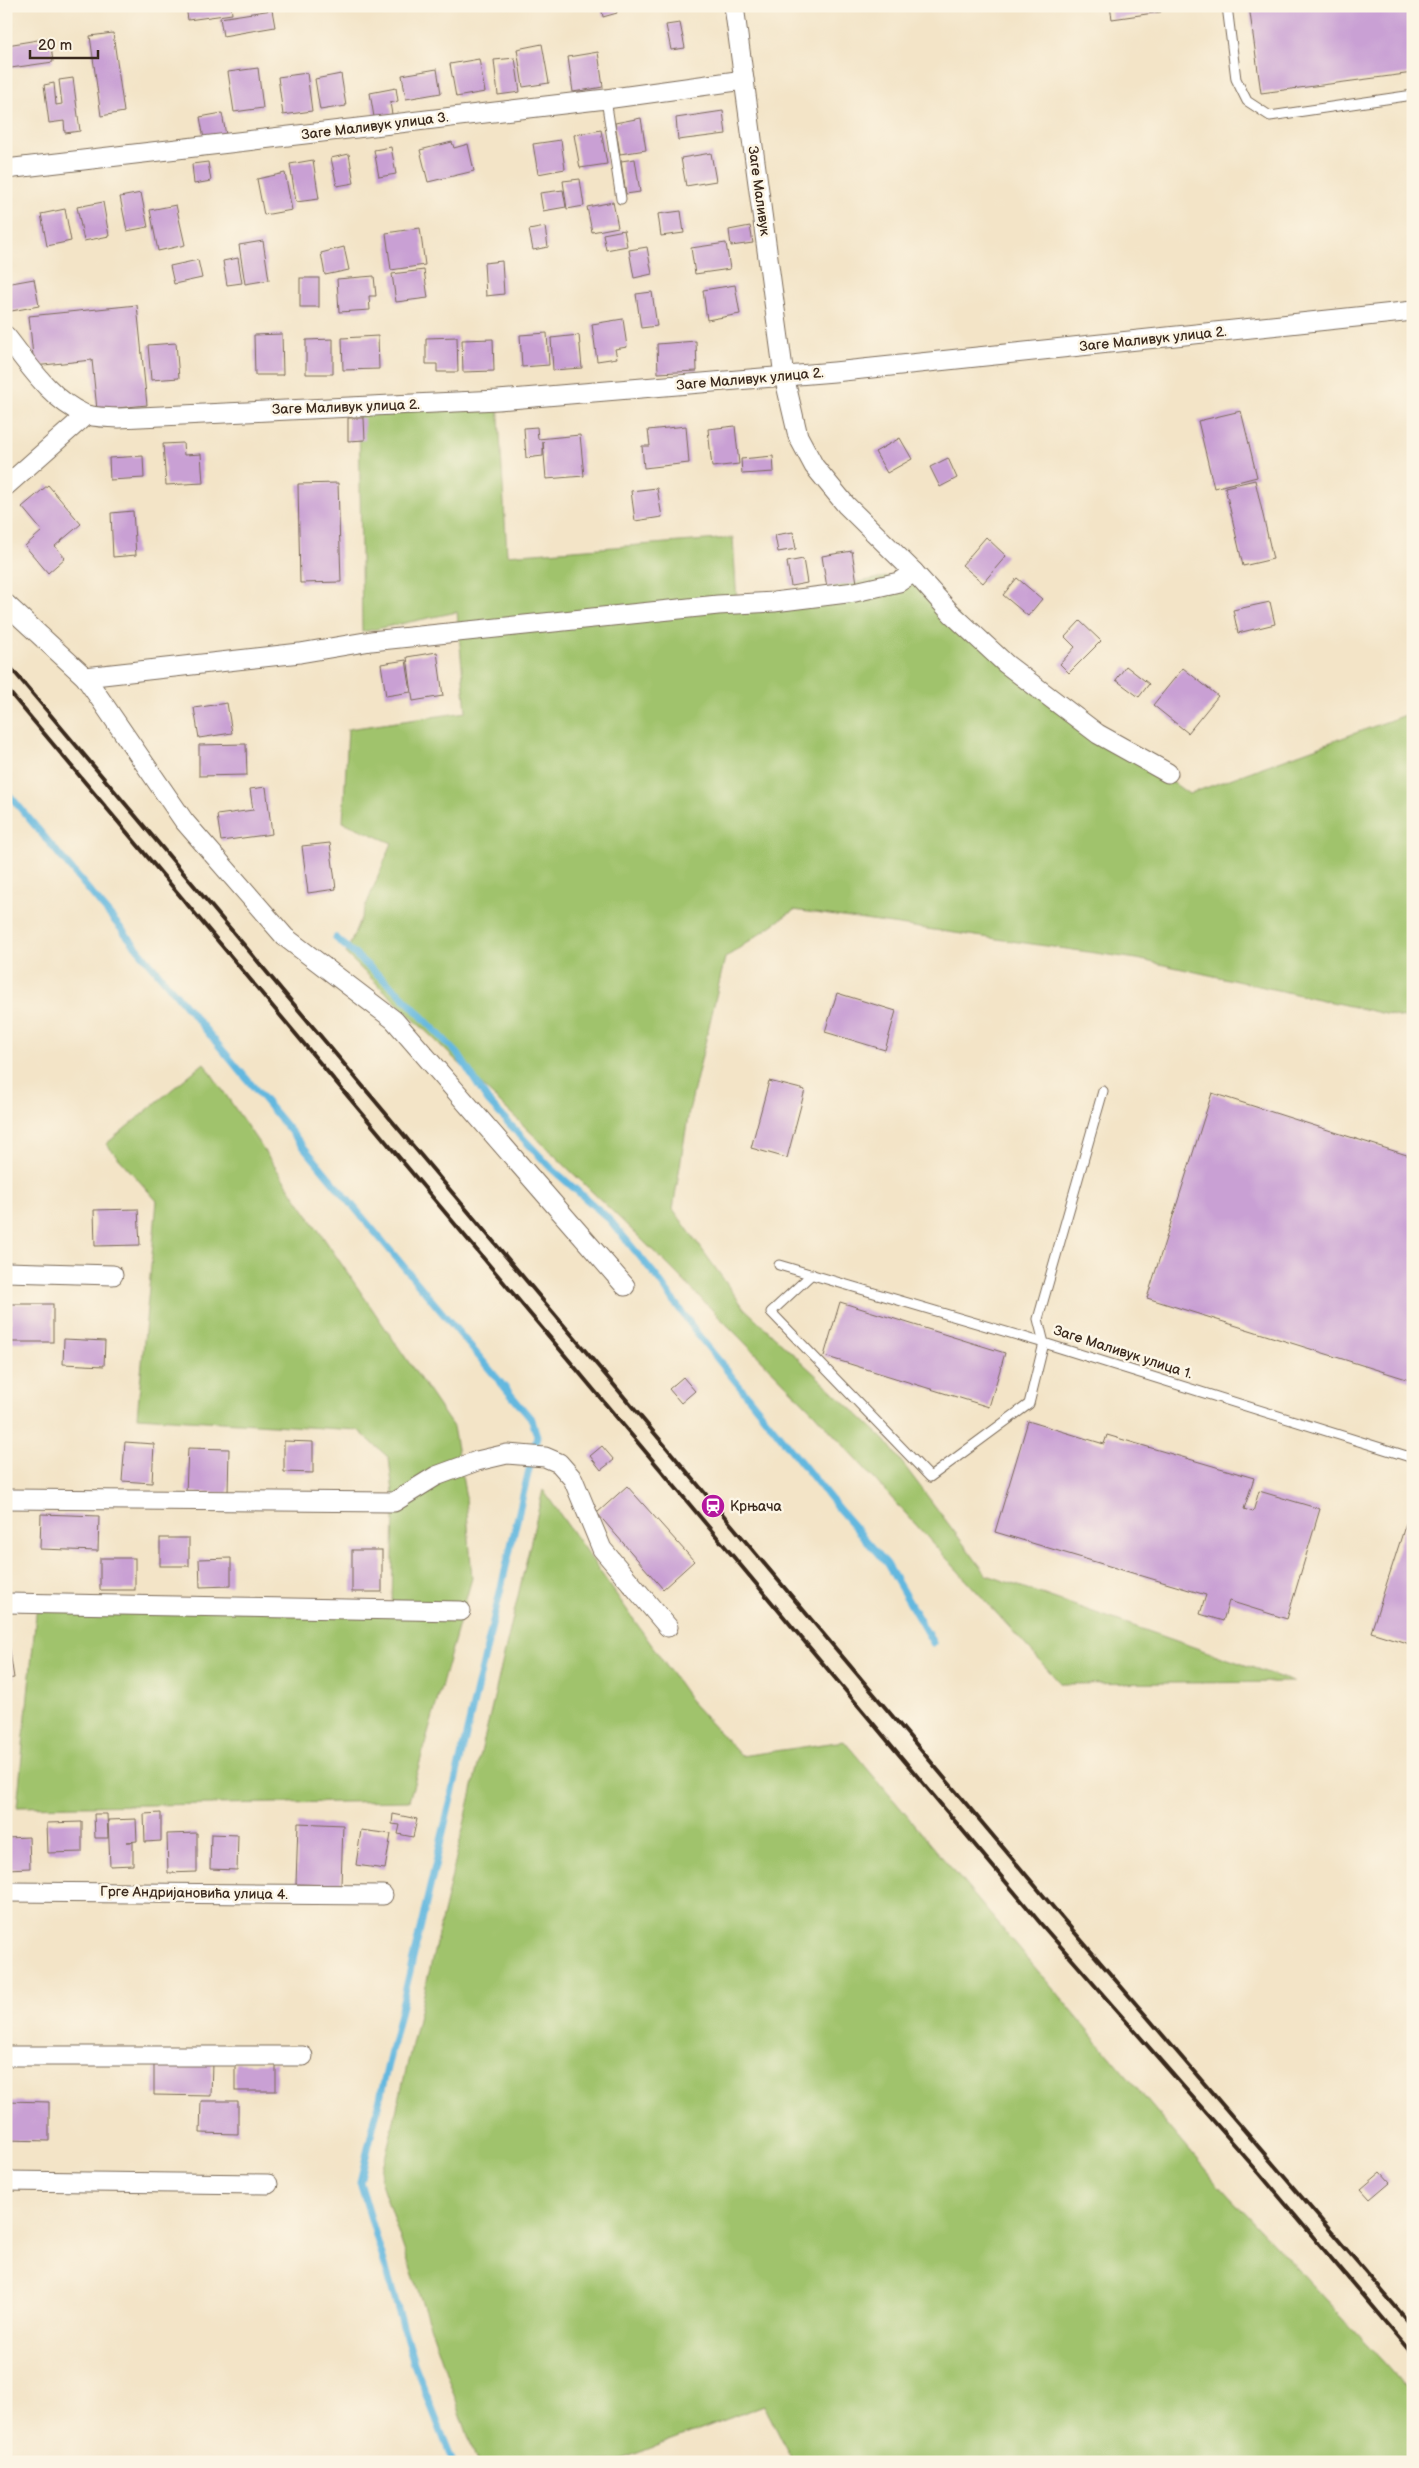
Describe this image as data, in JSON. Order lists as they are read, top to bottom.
{
  "streets": {
    "street": [
      "Заге Маливук улица 3.",
      "Заге Маливук",
      "Заге Маливук улица 2.",
      "Грге Андријановића улица 4."
    ],
    "lane": ["Заге Маливук улица 1."]
  },
  "crossings": [
    ["Заге Маливук улица 3.", "Заге Маливук"],
    ["Заге Маливук", "Заге Маливук улица 2."]
  ],
  "places": {
    "station": ["Крњача"]
  },
  "scale_bar": "20 m"
}
